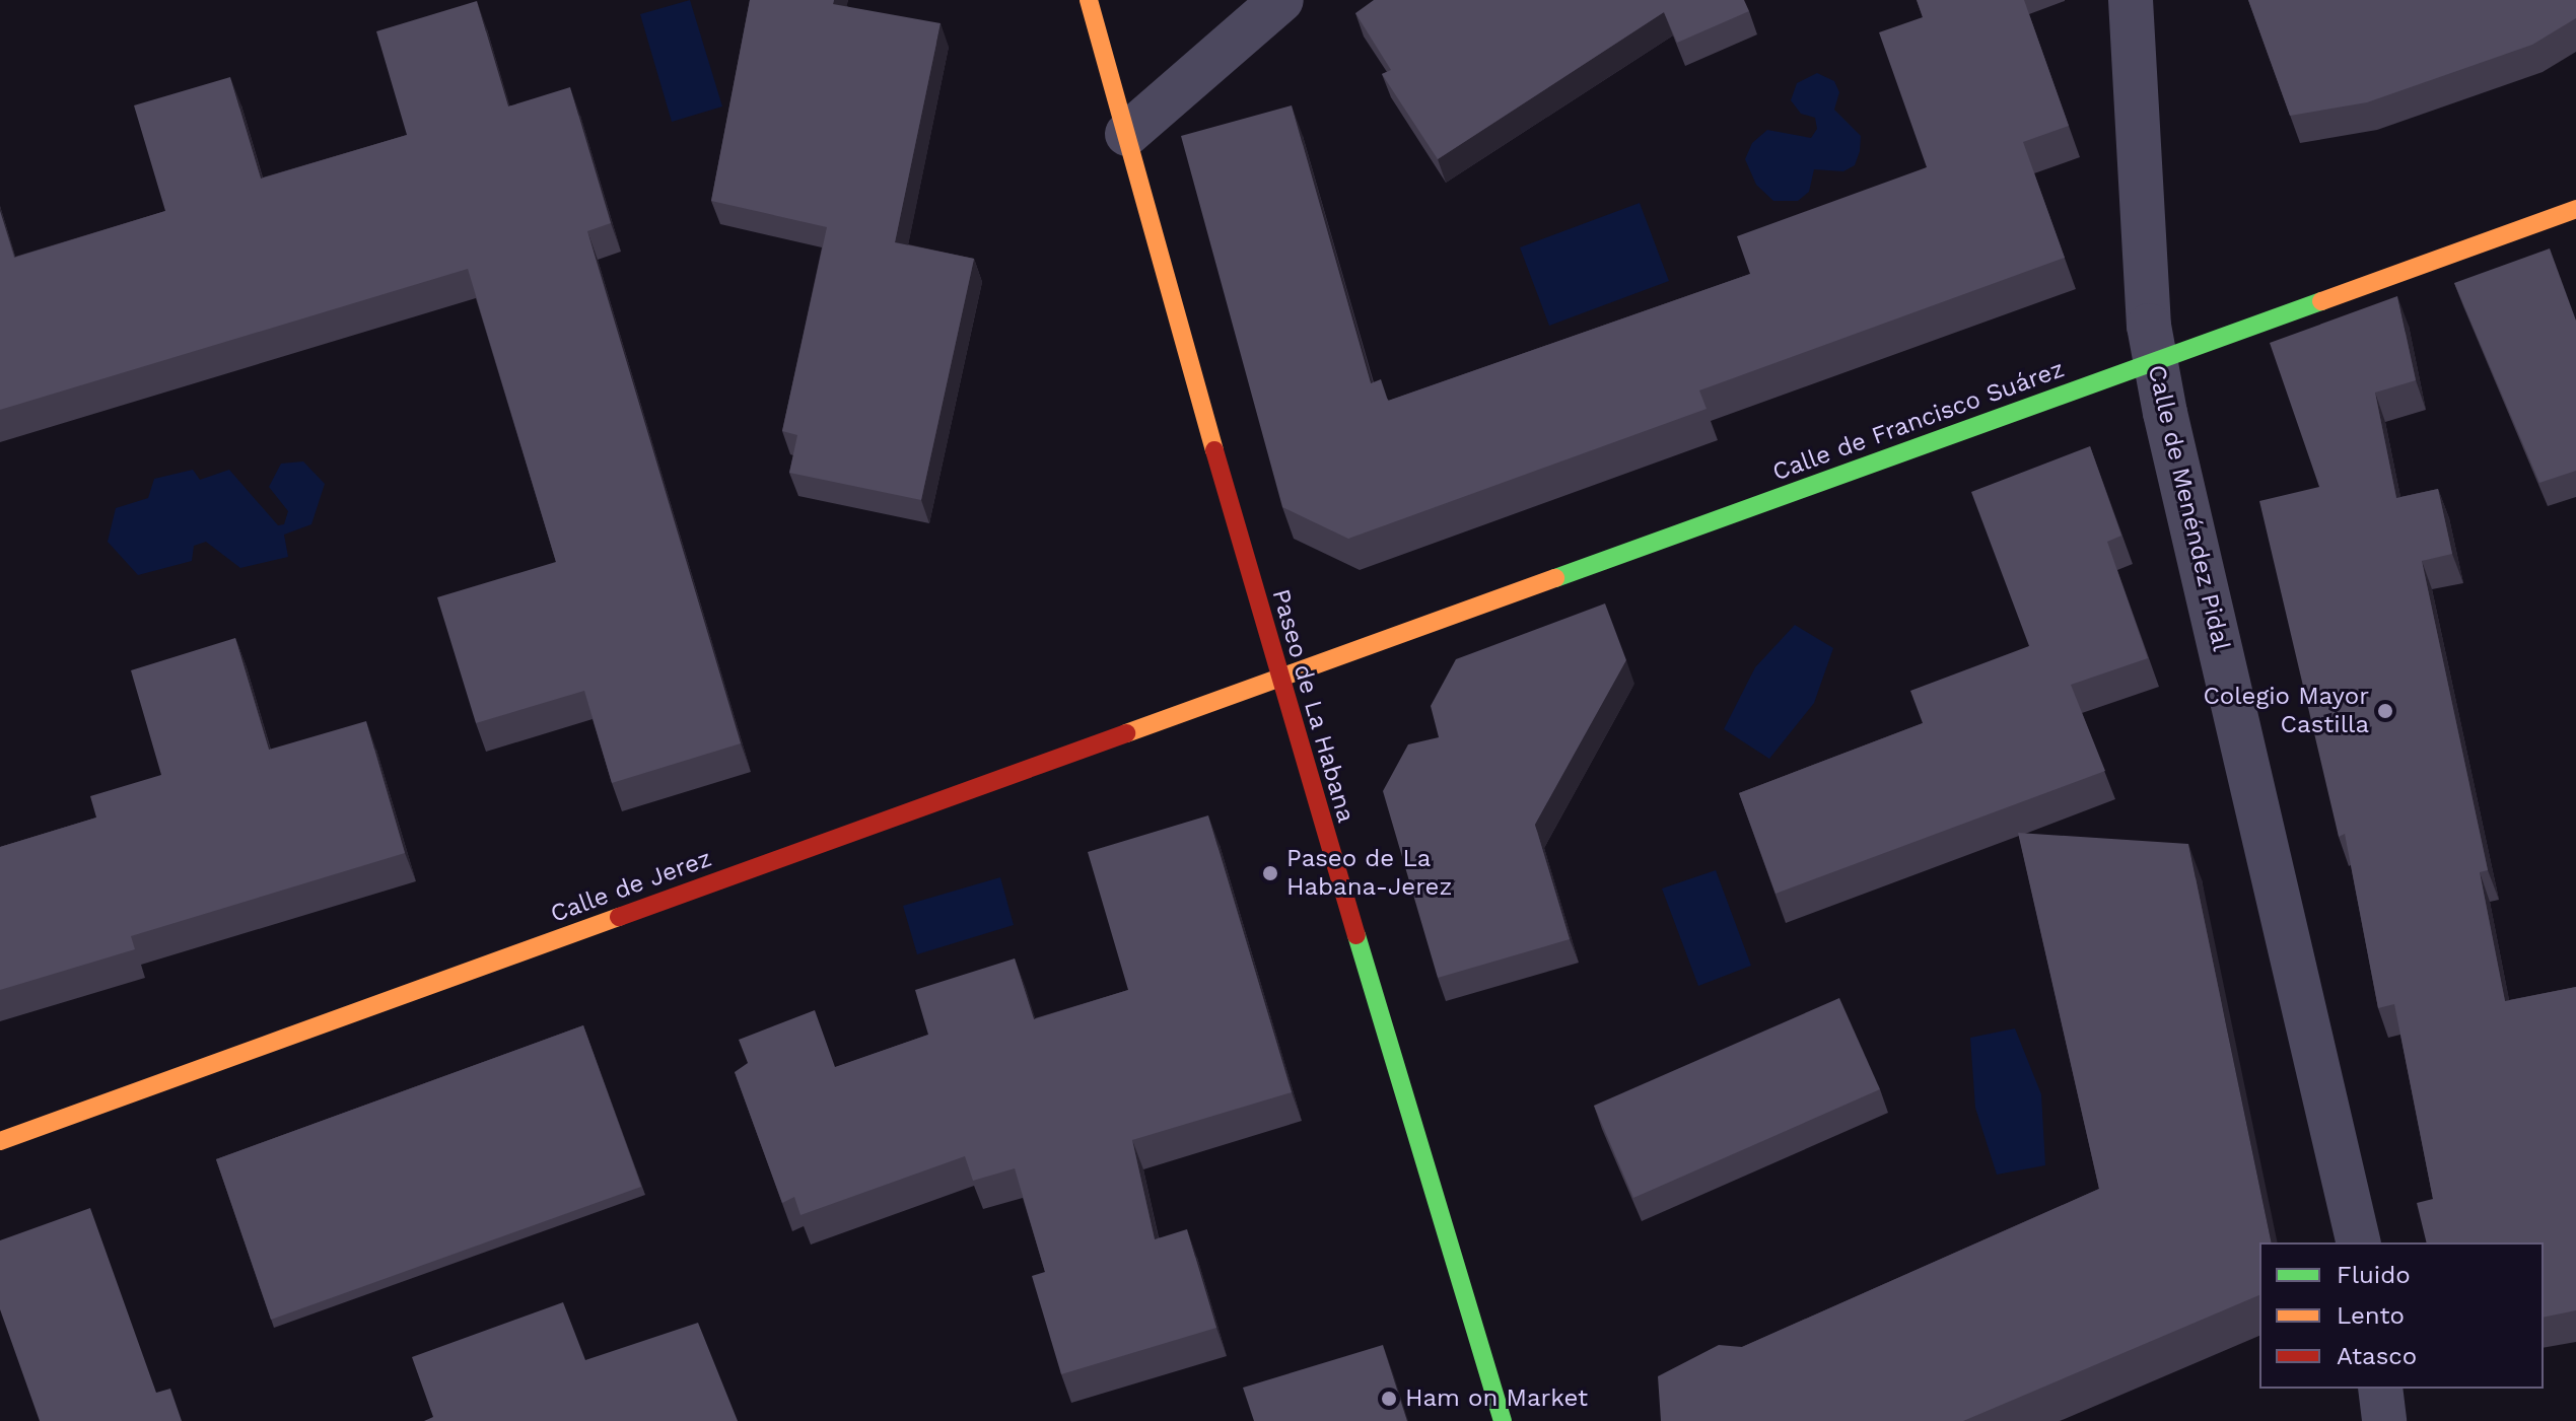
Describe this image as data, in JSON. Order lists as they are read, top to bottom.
{
  "streets": {
    "street": [
      "Calle de Francisco Suárez",
      "Calle de Menéndez Pidal",
      "Paseo de La Habana",
      "Calle de Jerez"
    ]
  },
  "crossings": [
    ["Calle de Francisco Suárez", "Calle de Menéndez Pidal"],
    ["Calle de Francisco Suárez", "Paseo de La Habana"],
    ["Calle de Francisco Suárez", "Calle de Jerez"],
    ["Paseo de La Habana", "Calle de Jerez"]
  ],
  "places": ["Colegio Mayor Castilla", "Paseo de La Habana-Jerez", "Ham on Market"],
  "legend": ["Fluido", "Lento", "Atasco"]
}
